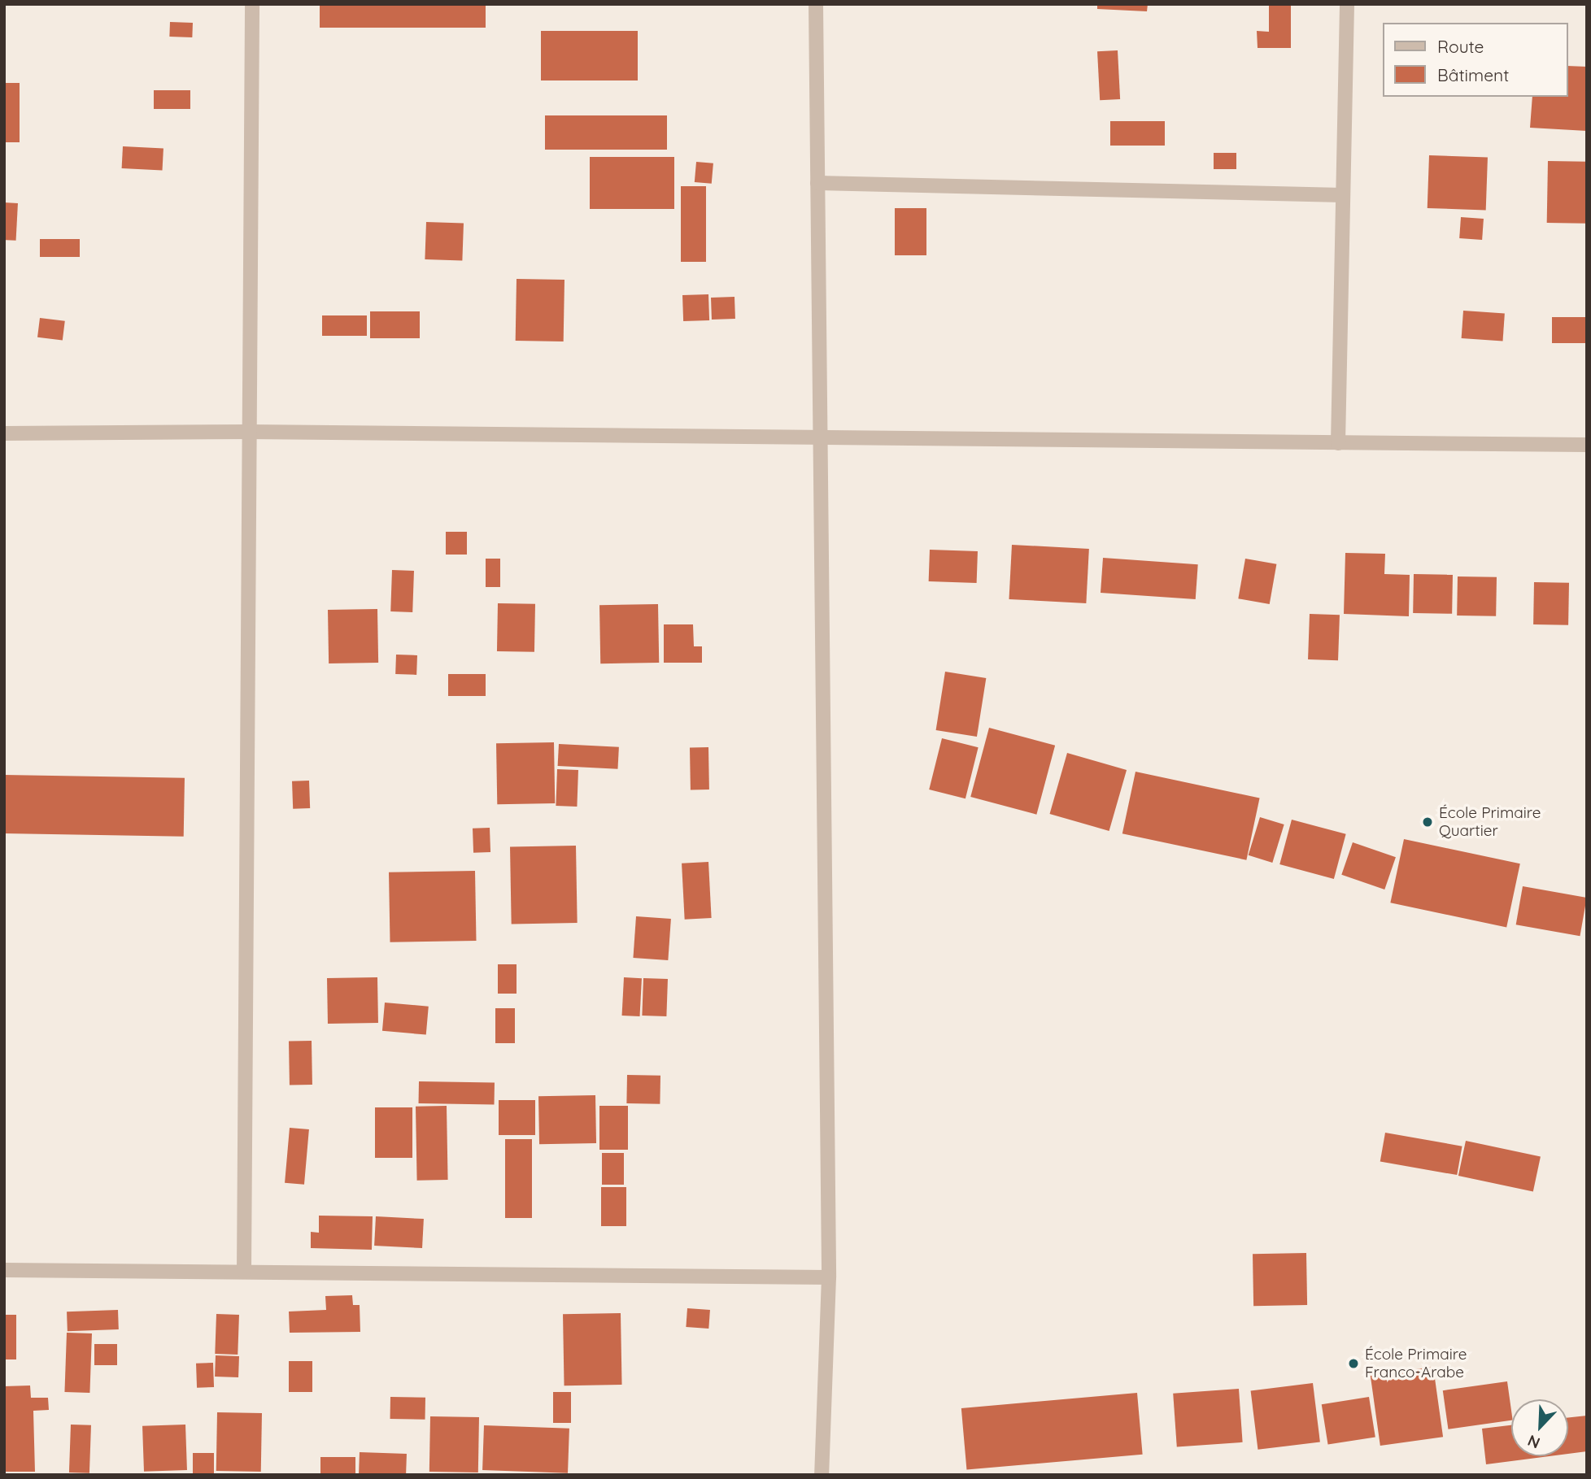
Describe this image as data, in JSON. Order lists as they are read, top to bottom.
{
  "places": ["École Primaire Quartier", "École Primaire Franco-Arabe"],
  "legend": ["Route", "Bâtiment"],
  "north": "bottom left"
}
